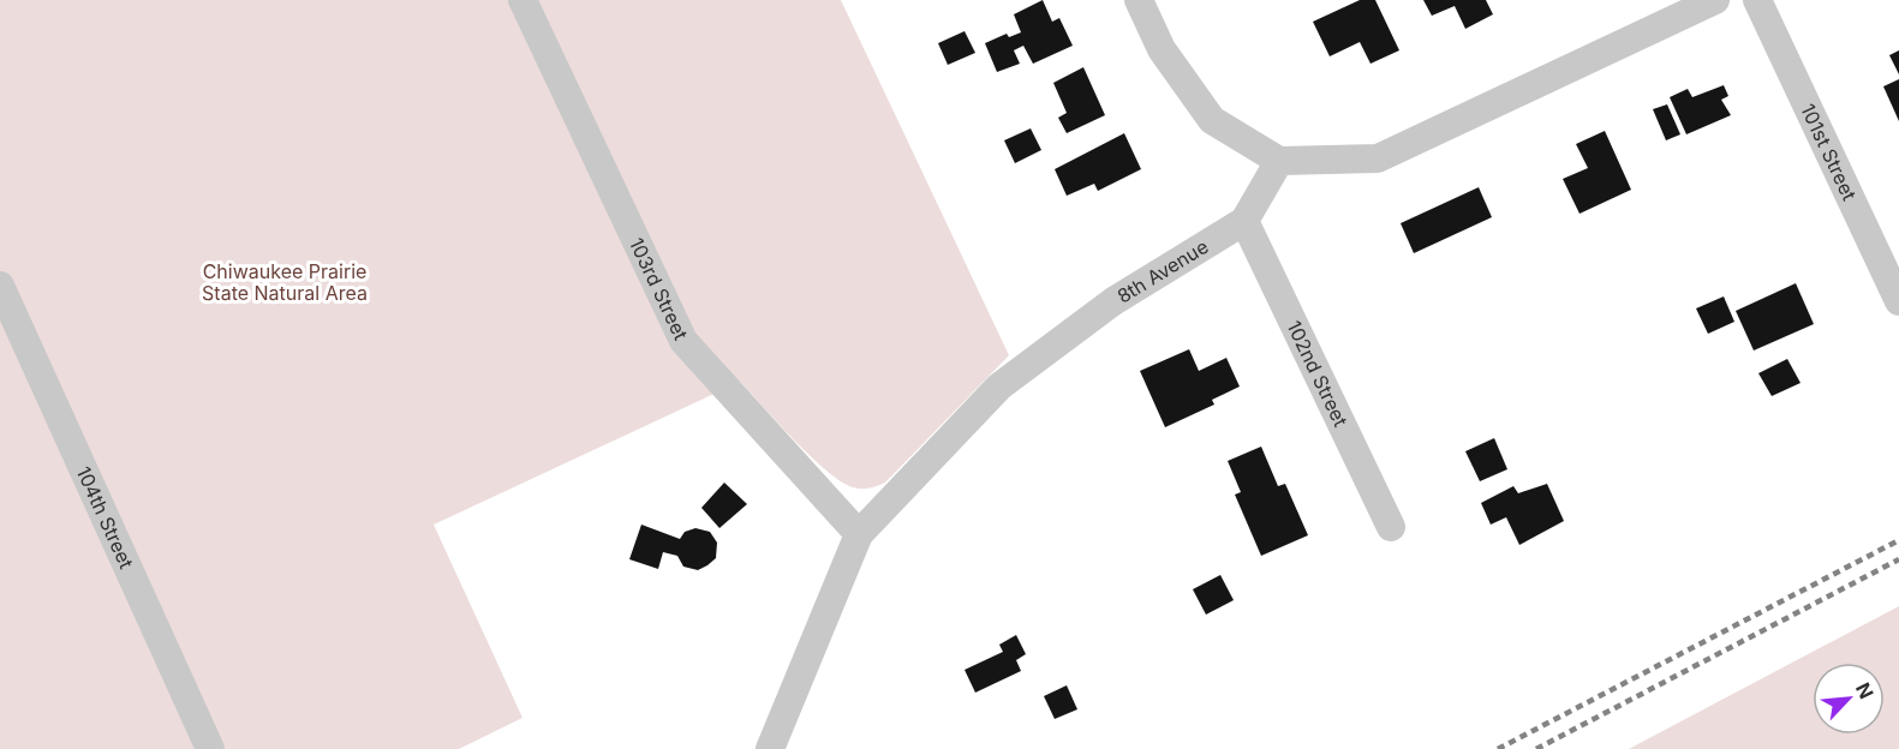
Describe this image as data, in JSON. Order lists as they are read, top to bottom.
{
  "streets": {
    "street": [
      "101st Street",
      "8th Avenue",
      "103rd Street",
      "102nd Street",
      "104th Street"
    ]
  },
  "crossings": [
    ["8th Avenue", "103rd Street"],
    ["8th Avenue", "102nd Street"]
  ],
  "parks": ["Chiwaukee Prairie State Natural Area"],
  "north": "top right"
}
